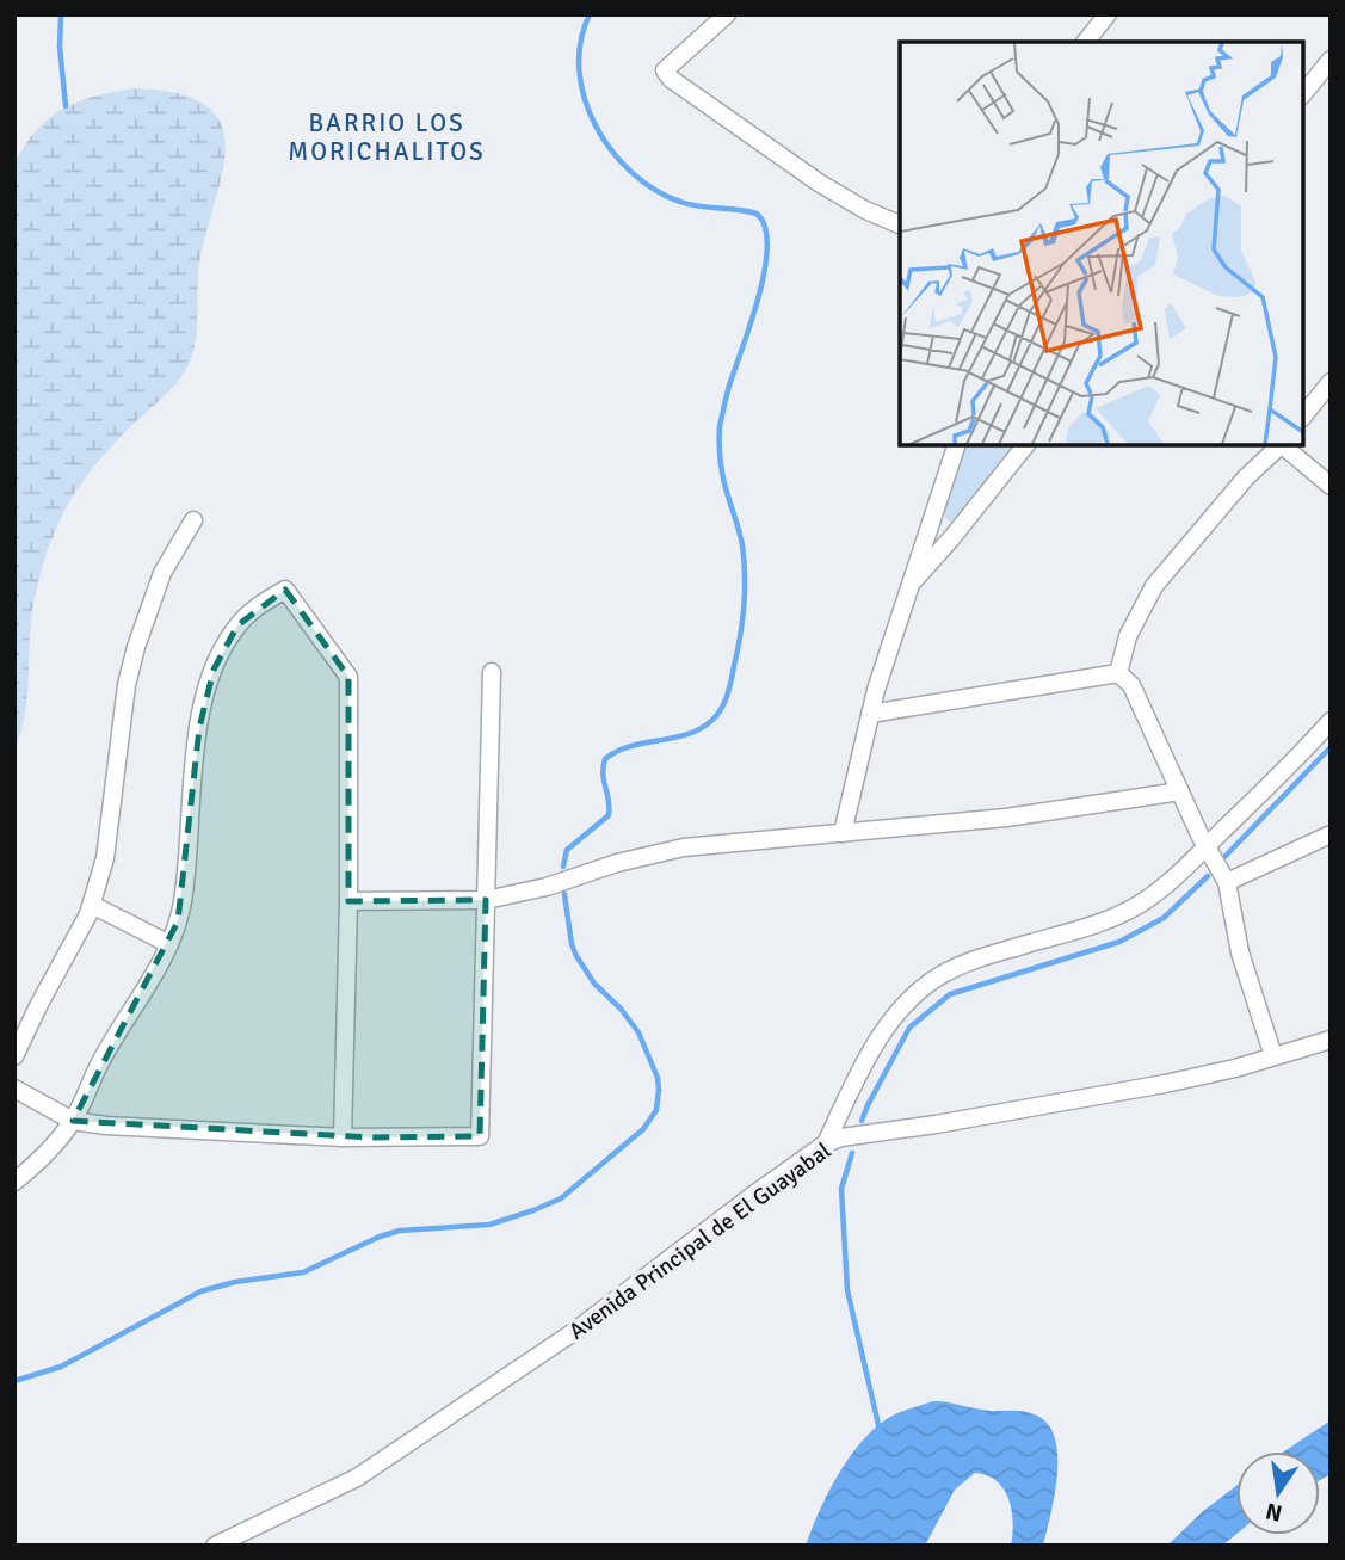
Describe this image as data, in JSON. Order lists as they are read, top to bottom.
{
  "streets": {
    "street": ["Avenida Principal de El Guayabal"]
  },
  "districts": ["BARRIO LOS MORICHALITOS"],
  "north": "bottom"
}
